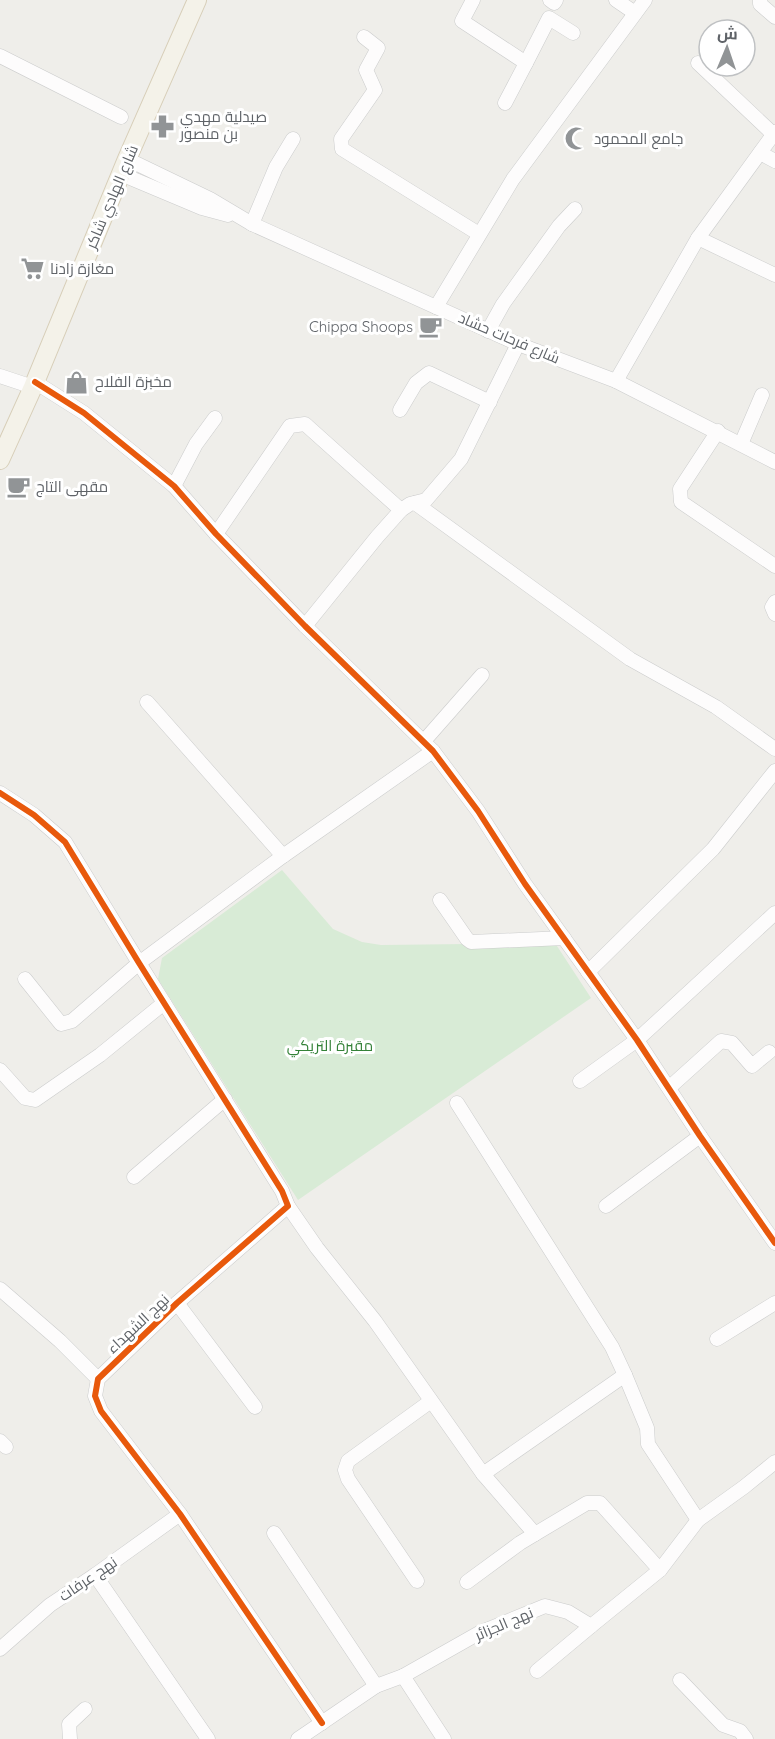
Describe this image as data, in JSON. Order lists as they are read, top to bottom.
{
  "streets": {
    "main road": ["شارع الهادي شاكر"],
    "street": [
      "شارع فرحات حشاد",
      "نهج الشهداء",
      "نهج عرفات",
      "نهج الجزائر"
    ]
  },
  "crossings": [
    ["شارع الهادي شاكر", "شارع فرحات حشاد"]
  ],
  "parks": ["مقبرة التريكي"],
  "places": {
    "pharmacy": ["صيدلية مهدي بن منصور"],
    "mosque": ["جامع المحمود"],
    "supermarket": ["مغازة زادنا"],
    "cafe": ["Chippa Shoops", "مقهى التاج"],
    "shop": ["مخبزة الفلاح"]
  },
  "north": "top"
}
